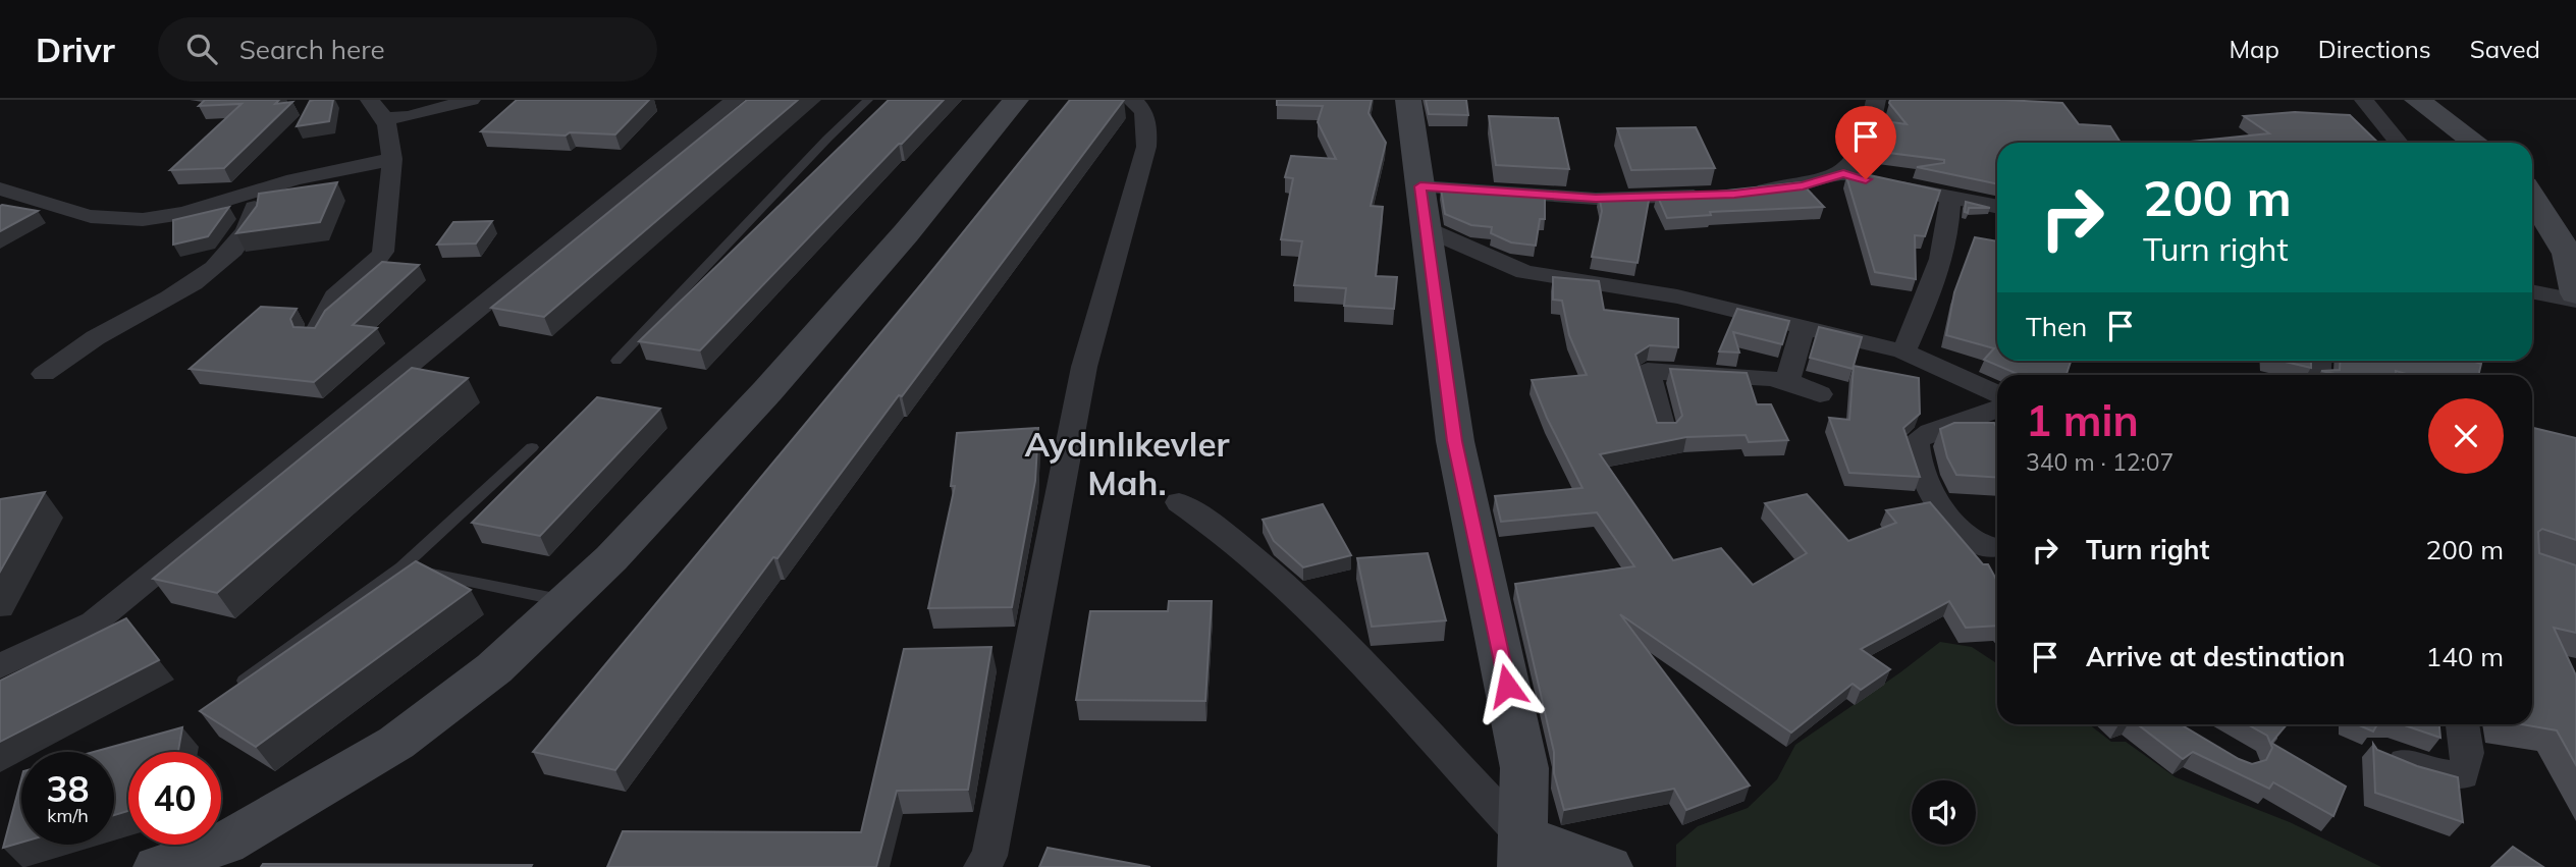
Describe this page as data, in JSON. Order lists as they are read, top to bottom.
{
  "districts": ["Aydınlıkevler Mah."],
  "page": {
    "header": "Drivr",
    "search": "Search here",
    "nav": ["Map", "Directions", "Saved"],
    "turn": ["200 m", "Turn right"],
    "then": "Then",
    "heading": ["1 min", "340 m · 12:07"],
    "list": [
      {
        "name": "Turn right",
        "value": "200 m"
      },
      {
        "name": "Arrive at destination",
        "value": "140 m"
      }
    ],
    "speed": "38 km/h",
    "limit": "40"
  }
}
